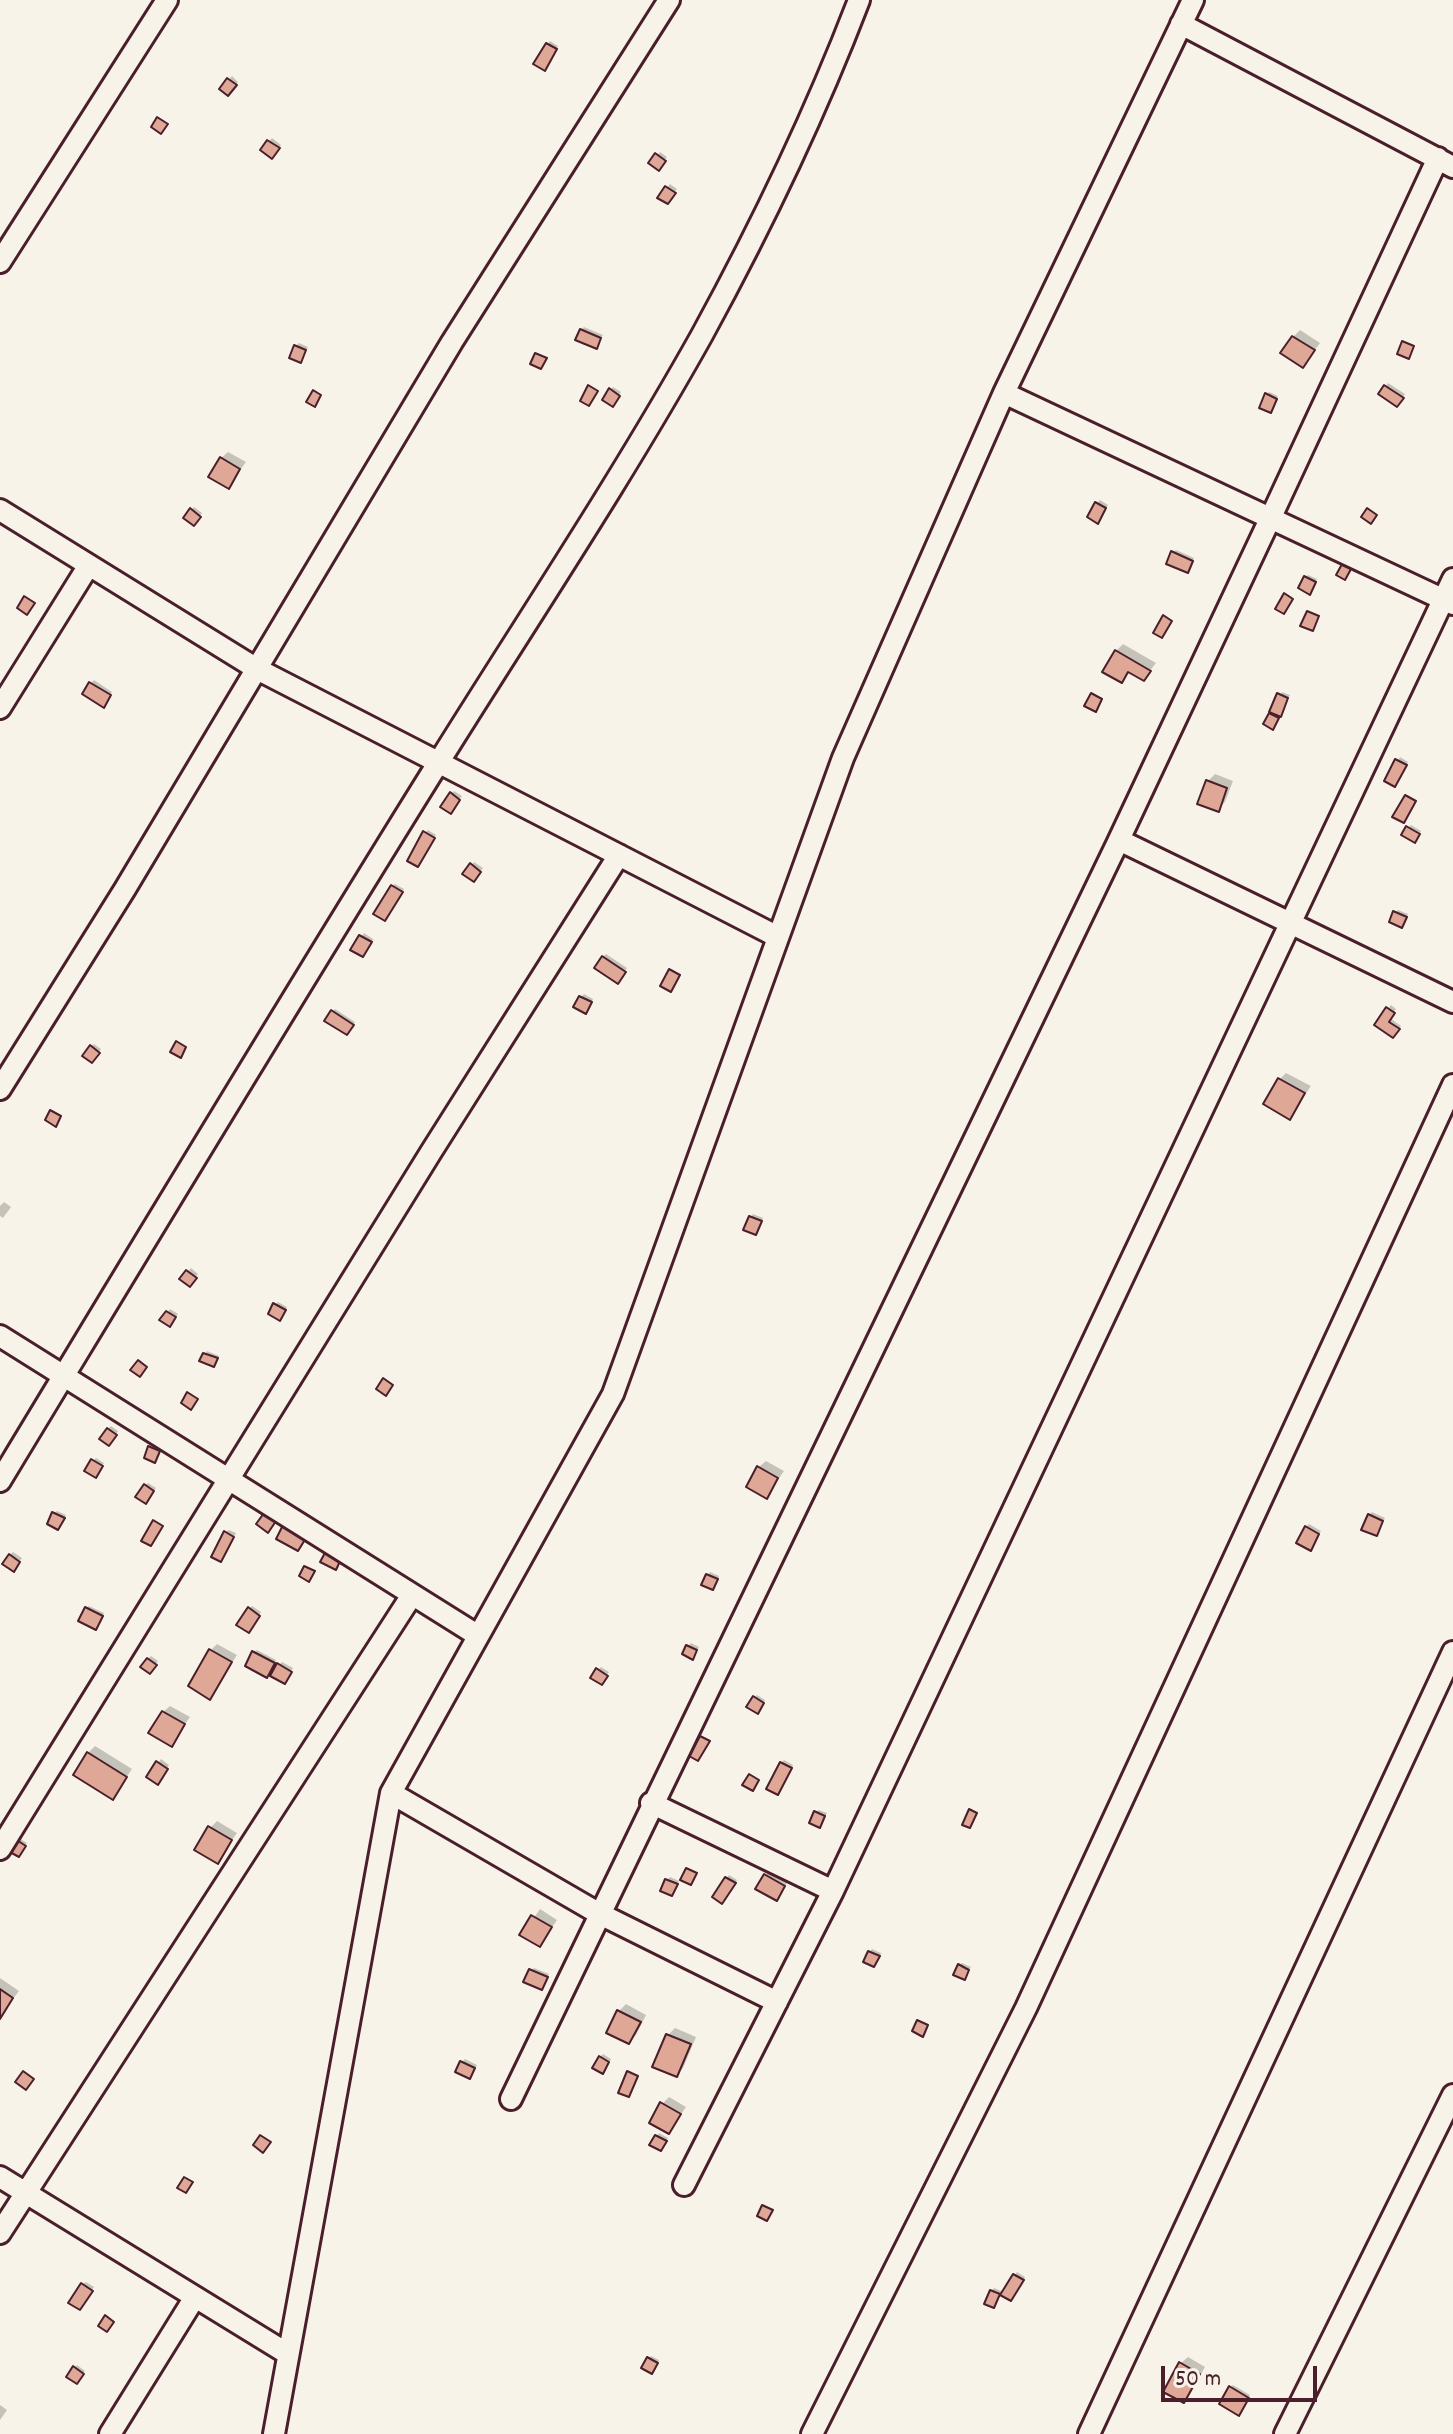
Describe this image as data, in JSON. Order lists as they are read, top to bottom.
{
  "scale_bar": "50 m"
}
